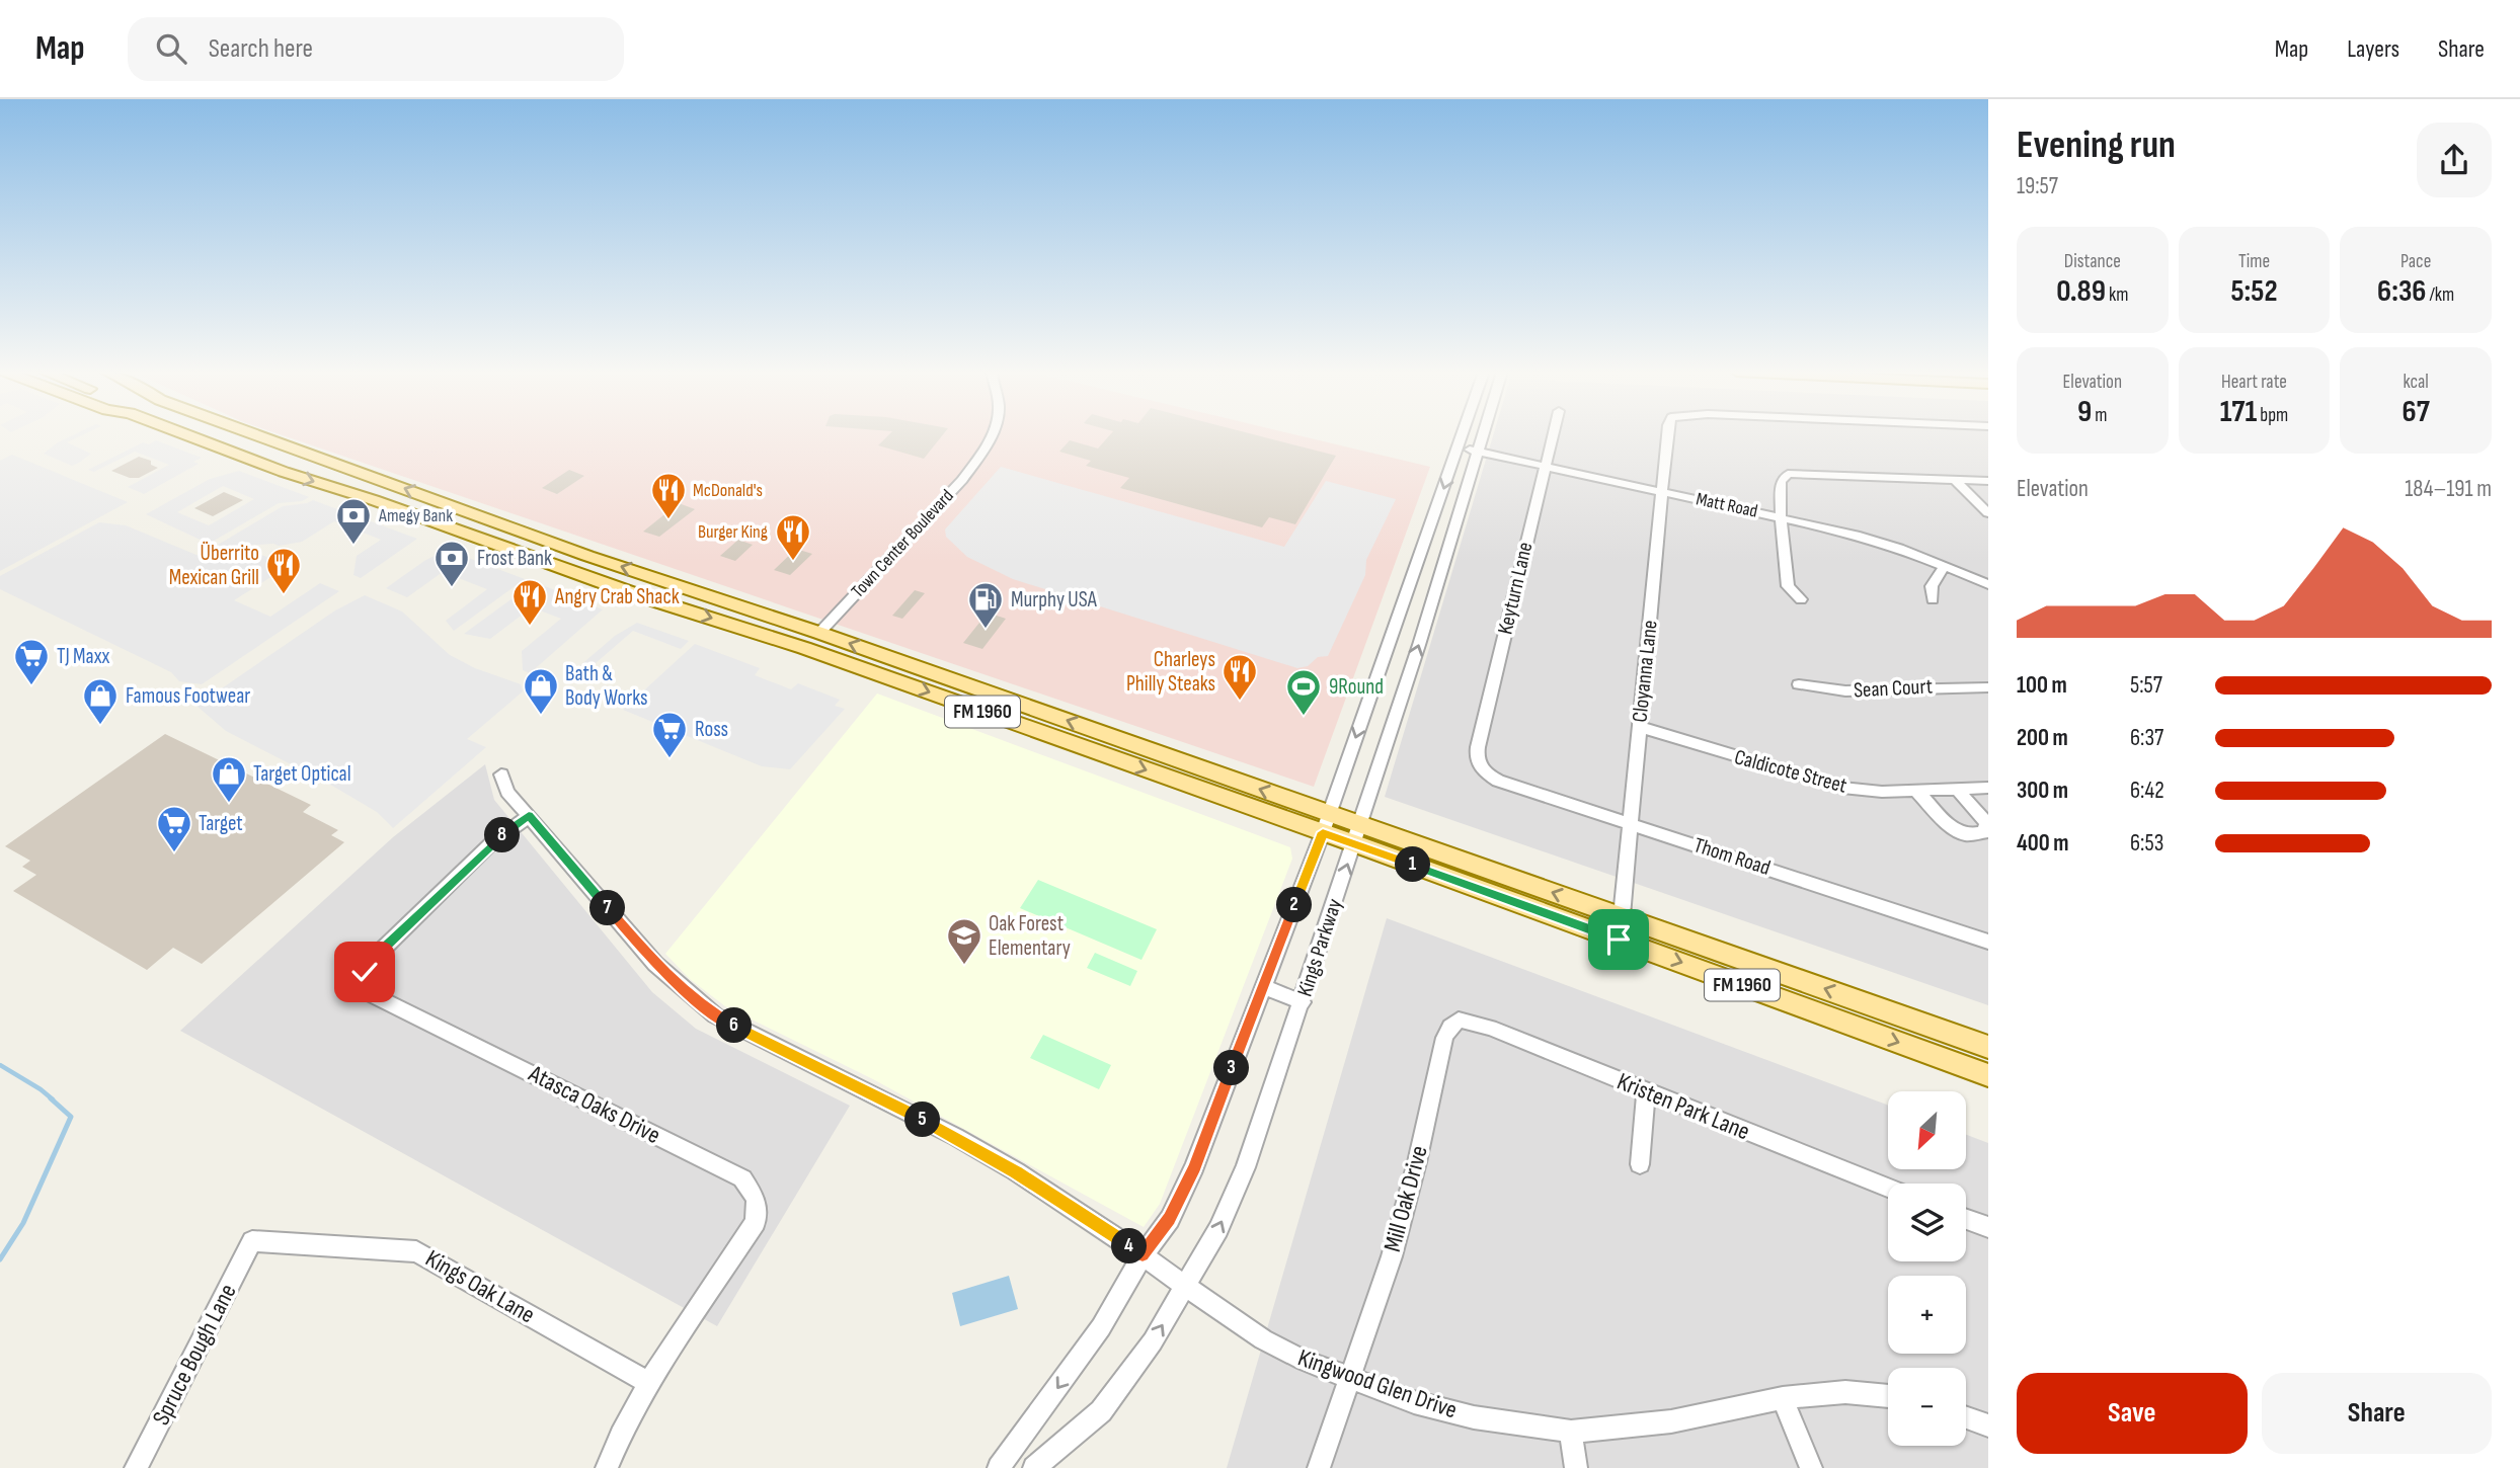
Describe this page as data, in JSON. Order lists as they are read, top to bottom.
{
  "streets": {
    "main road": ["FM 1960"],
    "street": [
      "Matt Road",
      "Town Center Boulevard",
      "Keyturn Lane",
      "Cloyanna Lane",
      "Sean Court",
      "Caldicote Street",
      "Thom Road",
      "Kings Parkway",
      "Atasca Oaks Drive",
      "Kristen Park Lane",
      "Mill Oak Drive",
      "Kings Oak Lane",
      "Spruce Bough Lane",
      "Kingwood Glen Drive"
    ]
  },
  "crossings": [
    ["Matt Road", "Keyturn Lane"],
    ["Matt Road", "Cloyanna Lane"],
    ["Matt Road", "Kings Parkway"],
    ["Town Center Boulevard", "FM 1960"],
    ["Keyturn Lane", "Thom Road"],
    ["Cloyanna Lane", "FM 1960"],
    ["Cloyanna Lane", "Caldicote Street"],
    ["Cloyanna Lane", "Thom Road"],
    ["FM 1960", "Kings Parkway"],
    ["Kings Parkway", "Kingwood Glen Drive"],
    ["Atasca Oaks Drive", "Kings Oak Lane"],
    ["Atasca Oaks Drive", "Kingwood Glen Drive"],
    ["Kristen Park Lane", "Mill Oak Drive"],
    ["Mill Oak Drive", "Kingwood Glen Drive"],
    ["Kings Oak Lane", "Spruce Bough Lane"]
  ],
  "places": {
    "restaurant": [
      "McDonald's",
      "Burger King",
      "Überrito Mexican Grill",
      "Angry Crab Shack",
      "Charleys Philly Steaks"
    ],
    "bank": ["Amegy Bank", "Frost Bank"],
    "fuel station": ["Murphy USA"],
    "supermarket": ["TJ Maxx", "Ross", "Target"],
    "shop": ["Bath & Body Works", "Famous Footwear", "Target Optical"],
    "sports": ["9Round"],
    "school or university": ["Oak Forest Elementary"]
  },
  "north": "bottom left",
  "page": {
    "header": "Map",
    "search": "Search here",
    "nav": ["Map", "Layers", "Share"],
    "heading": ["Evening run", "19:57"],
    "stats": [
      ["Distance", "0.89 km"],
      ["Time", "5:52"],
      ["Pace", "6:36 /km"],
      ["Elevation", "9 m"],
      ["Heart rate", "171 bpm"],
      ["kcal", "67"]
    ],
    "chart": ["Elevation", "184–191 m"],
    "list": [
      {
        "name": "100 m",
        "note": "5:57"
      },
      {
        "name": "200 m",
        "note": "6:37"
      },
      {
        "name": "300 m",
        "note": "6:42"
      },
      {
        "name": "400 m",
        "note": "6:53"
      }
    ],
    "pins": [
      "8",
      "1",
      "2",
      "7",
      "6",
      "3",
      "5",
      "4"
    ],
    "map_buttons": ["+", "−"],
    "buttons": ["Save", "Share"]
  }
}
